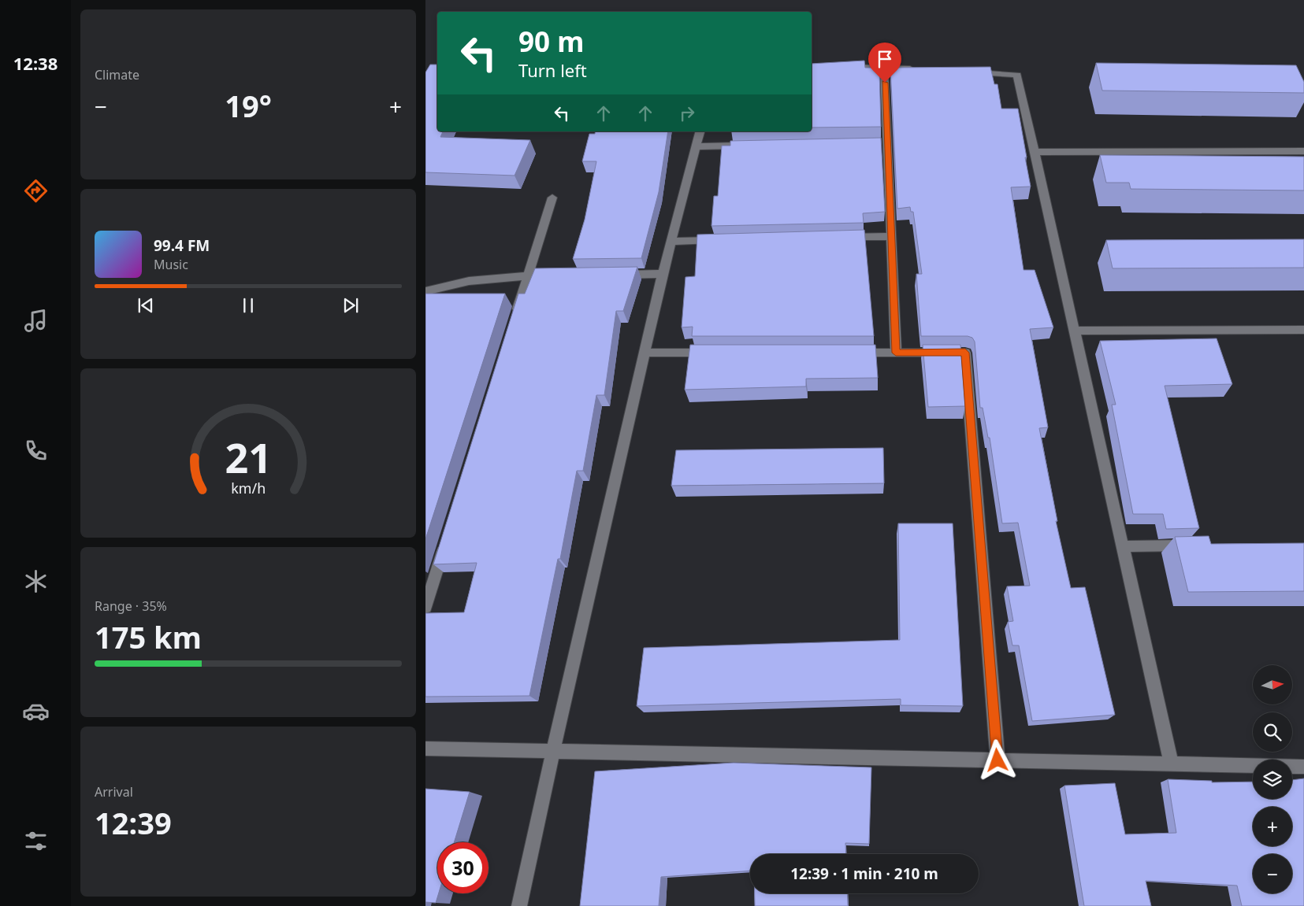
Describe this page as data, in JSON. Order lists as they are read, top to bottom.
{
  "north": "right",
  "page": {
    "tabs": "12:38",
    "tile": [
      "Climate",
      ["Range · 35%", "175 km"],
      ["Arrival", "12:39"]
    ],
    "turn": ["90 m", "Turn left"],
    "heat": ["−", "19°", "+"],
    "song": ["99.4 FM", "Music"],
    "map_buttons": ["+", "−"],
    "limit": "30",
    "trip": "12:39 · 1 min · 210 m",
    "gauge": ["21", "km/h"]
  }
}
